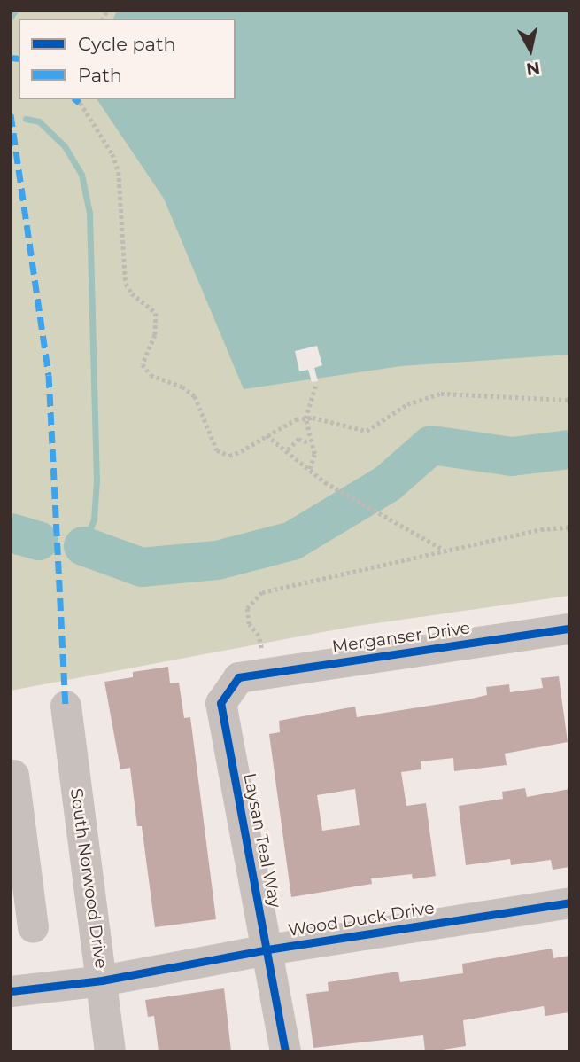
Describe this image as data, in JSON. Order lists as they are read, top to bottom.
{
  "streets": {
    "street": [
      "Merganser Drive",
      "Laysan Teal Way",
      "South Norwood Drive",
      "Wood Duck Drive"
    ]
  },
  "crossings": [
    ["Merganser Drive", "Laysan Teal Way"],
    ["Laysan Teal Way", "Wood Duck Drive"],
    ["South Norwood Drive", "Wood Duck Drive"]
  ],
  "legend": ["Cycle path", "Path"],
  "north": "bottom"
}
